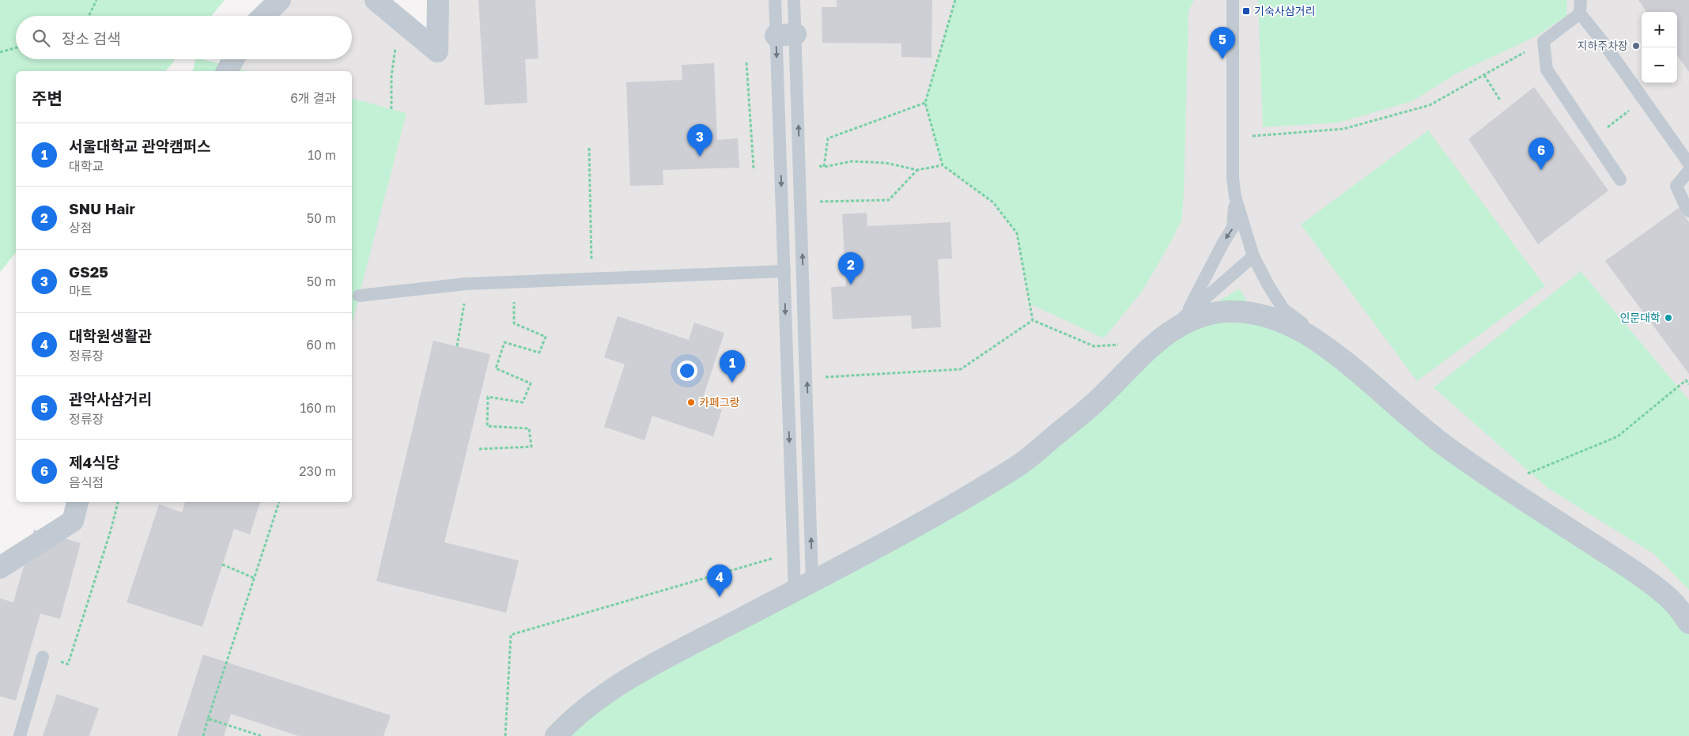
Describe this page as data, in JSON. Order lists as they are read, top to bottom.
{
  "places": {
    "transit": ["기숙사삼거리"],
    "other": ["지하주차장", "인문대학", "카페그랑"]
  },
  "page": {
    "map_buttons": ["+", "−"],
    "search": "장소 검색",
    "pins": [
      "5",
      "3",
      "6",
      "2",
      "1",
      "4"
    ],
    "heading": ["주변", "6개 결과"],
    "list": [
      {
        "mark": "1",
        "name": "서울대학교 관악캠퍼스",
        "note": "대학교",
        "value": "10 m"
      },
      {
        "mark": "2",
        "name": "SNU Hair",
        "note": "상점",
        "value": "50 m"
      },
      {
        "mark": "3",
        "name": "GS25",
        "note": "마트",
        "value": "50 m"
      },
      {
        "mark": "4",
        "name": "대학원생활관",
        "note": "정류장",
        "value": "60 m"
      },
      {
        "mark": "5",
        "name": "관악사삼거리",
        "note": "정류장",
        "value": "160 m"
      },
      {
        "mark": "6",
        "name": "제4식당",
        "note": "음식점",
        "value": "230 m"
      }
    ]
  }
}
